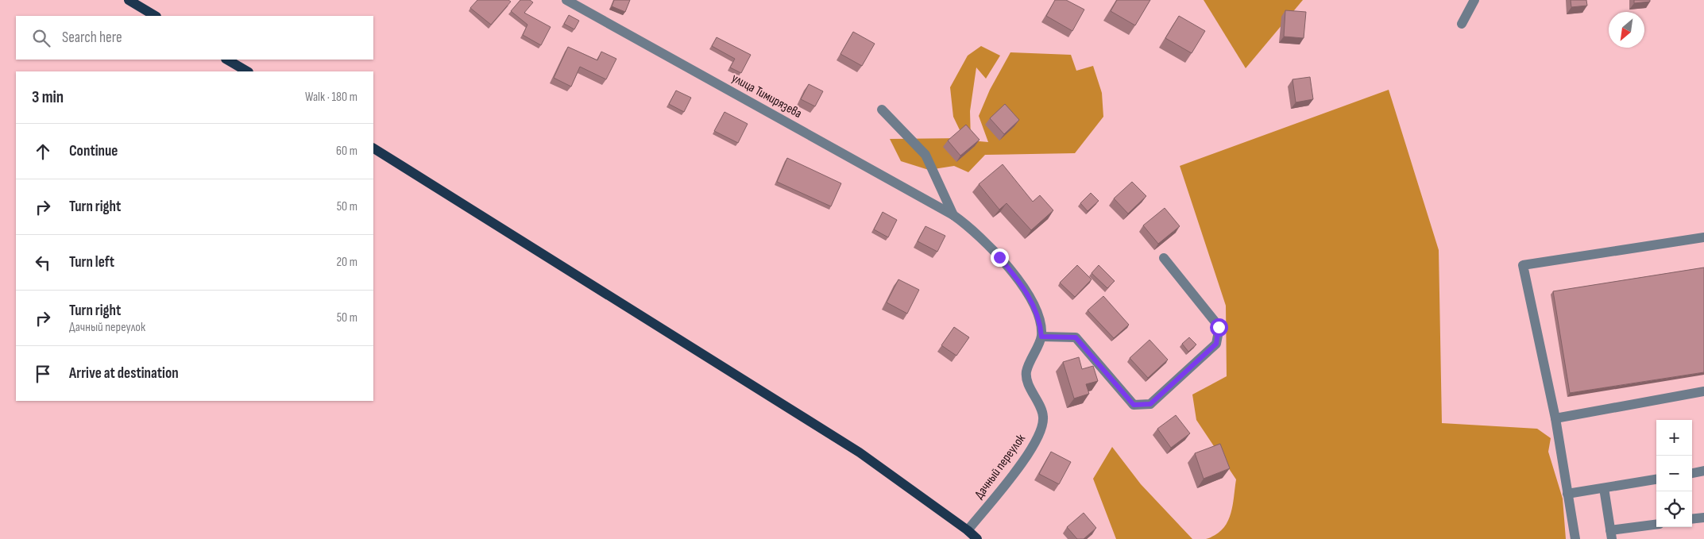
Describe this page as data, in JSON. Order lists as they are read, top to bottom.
{
  "streets": {
    "street": ["улица Тимирязева", "Дачный переулок"]
  },
  "north": "bottom left",
  "page": {
    "search": "Search here",
    "heading": ["3 min", "Walk · 180 m"],
    "list": [
      ["Continue", "60 m"],
      ["Turn right", "50 m"],
      ["Turn left", "20 m"],
      ["Turn right", "Дачный переулок", "50 m"],
      "Arrive at destination"
    ],
    "map_buttons": ["+", "−"]
  }
}
